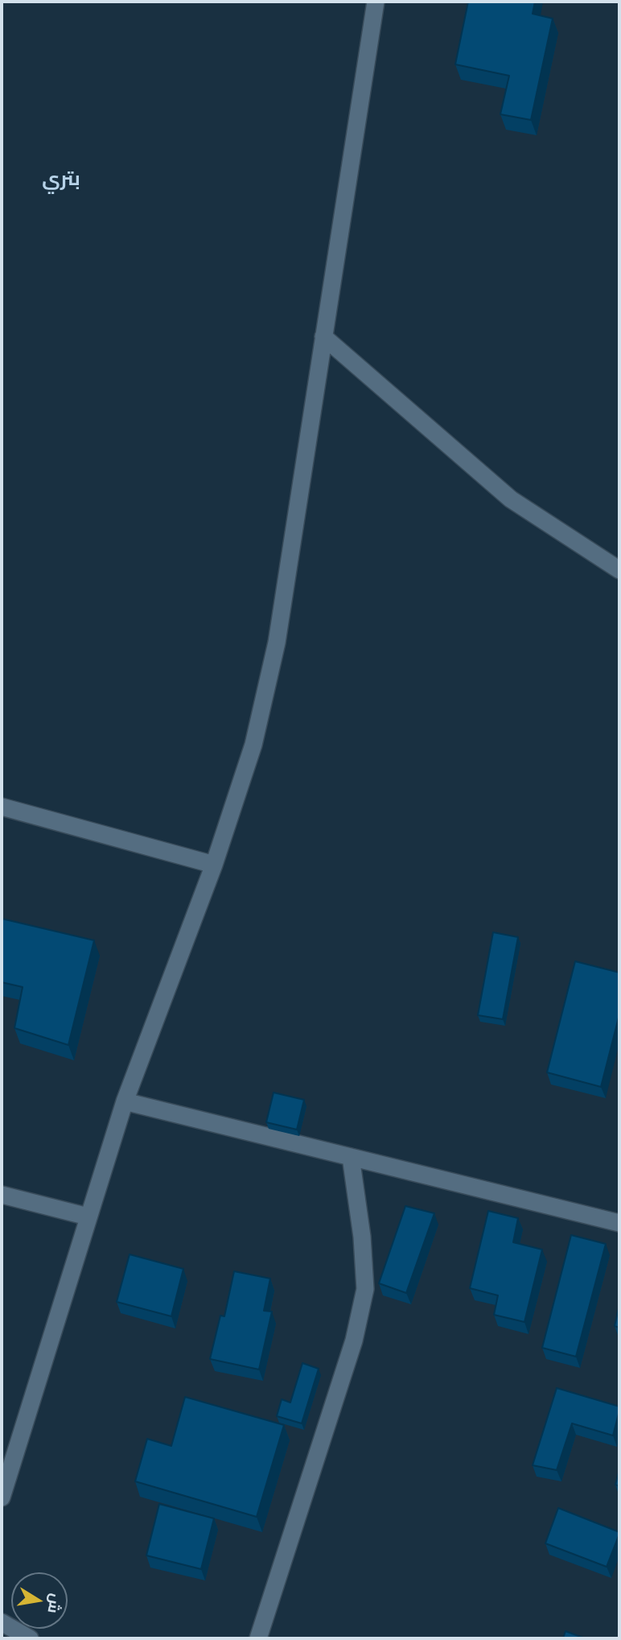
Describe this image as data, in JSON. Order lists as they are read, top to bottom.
{
  "districts": ["بتري"],
  "north": "right"
}
